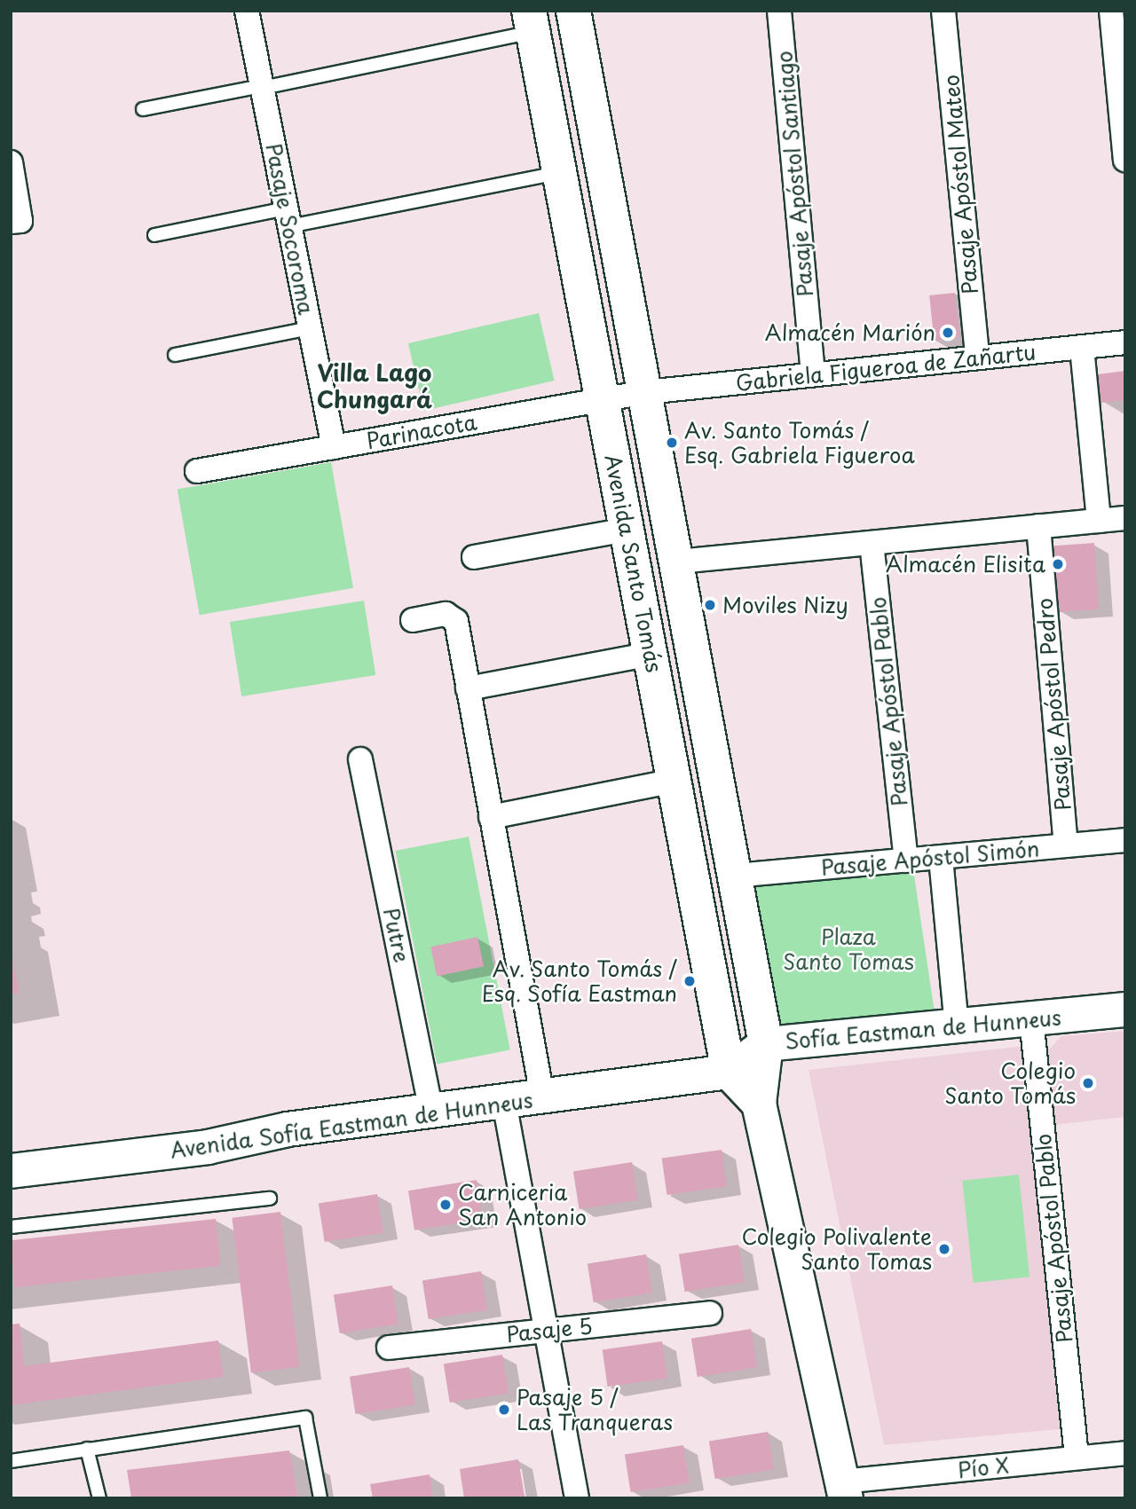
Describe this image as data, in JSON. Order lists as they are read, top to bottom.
{
  "streets": {
    "main road": ["Avenida Santo Tomás", "Sofía Eastman de Hunneus", "Avenida Sofía Eastman de Hunneus"],
    "street": [
      "Pasaje Apóstol Santiago",
      "Pasaje Apóstol Mateo",
      "Pasaje Socoroma",
      "Gabriela Figueroa de Zañartu",
      "Parinacota",
      "Pasaje Apóstol Pablo",
      "Pasaje Apóstol Pedro",
      "Pasaje Apóstol Simón",
      "Putre",
      "Pasaje 5",
      "Pío X"
    ]
  },
  "crossings": [
    ["Pasaje Apóstol Santiago", "Gabriela Figueroa de Zañartu"],
    ["Pasaje Apóstol Mateo", "Gabriela Figueroa de Zañartu"],
    ["Pasaje Socoroma", "Parinacota"],
    ["Gabriela Figueroa de Zañartu", "Parinacota"],
    ["Gabriela Figueroa de Zañartu", "Avenida Santo Tomás"],
    ["Parinacota", "Avenida Santo Tomás"],
    ["Avenida Santo Tomás", "Pasaje Apóstol Simón"],
    ["Avenida Santo Tomás", "Sofía Eastman de Hunneus"],
    ["Avenida Santo Tomás", "Avenida Sofía Eastman de Hunneus"],
    ["Avenida Santo Tomás", "Pío X"],
    ["Pasaje Apóstol Pablo", "Pasaje Apóstol Simón"],
    ["Pasaje Apóstol Pablo", "Sofía Eastman de Hunneus"],
    ["Pasaje Apóstol Pablo", "Pío X"],
    ["Pasaje Apóstol Pedro", "Pasaje Apóstol Simón"],
    ["Putre", "Avenida Sofía Eastman de Hunneus"],
    ["Sofía Eastman de Hunneus", "Avenida Sofía Eastman de Hunneus"]
  ],
  "districts": ["Villa Lago Chungará"],
  "parks": ["Plaza Santo Tomas"],
  "places": [
    "Almacén Marión",
    "Av. Santo Tomás / Esq. Gabriela Figueroa",
    "Almacén Elisita",
    "Moviles Nizy",
    "Av. Santo Tomás / Esq. Sofía Eastman",
    "Colegio Santo Tomás",
    "Carniceria San Antonio",
    "Colegio Polivalente Santo Tomas",
    "Pasaje 5 / Las Tranqueras"
  ]
}
